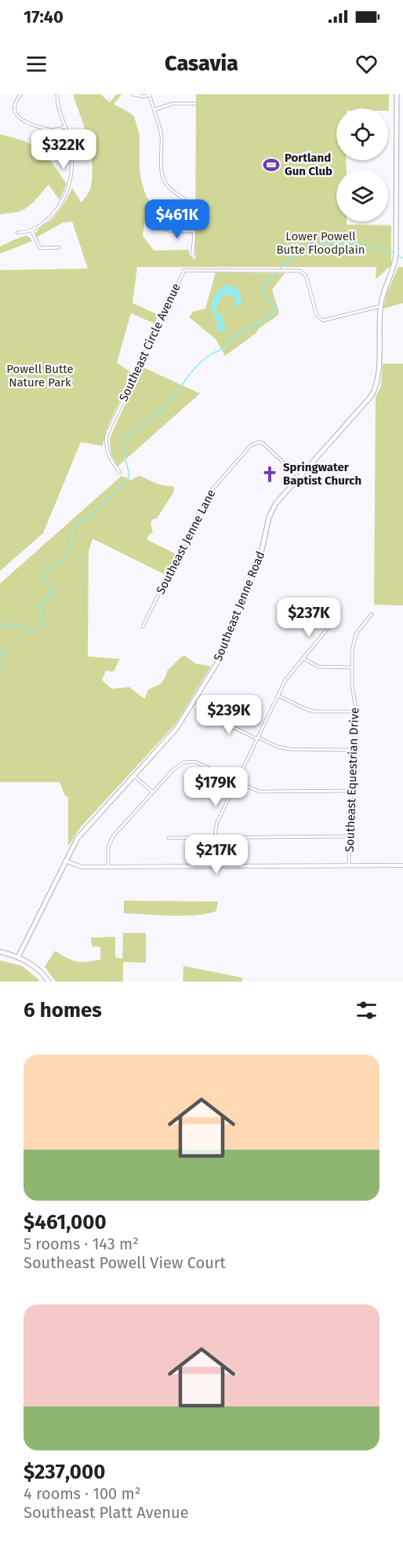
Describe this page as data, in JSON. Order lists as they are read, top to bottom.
{
  "streets": {
    "main road": ["Southeast Jenne Road"],
    "street": ["Southeast Circle Avenue", "Southeast Jenne Lane", "Southeast Equestrian Drive"]
  },
  "crossings": [
    ["Southeast Circle Avenue", "Southeast Jenne Road"],
    ["Southeast Jenne Lane", "Southeast Jenne Road"]
  ],
  "parks": ["Lower Powell Butte Floodplain", "Powell Butte Nature Park"],
  "places": {
    "sports": ["Portland Gun Club"],
    "church": ["Springwater Baptist Church"]
  },
  "page": {
    "status": "17:40",
    "header": "Casavia",
    "price": [
      "$322K",
      "$461K",
      "$237K",
      "$239K",
      "$179K",
      "$217K"
    ],
    "heading": "6 homes",
    "list": [
      {
        "name": "$461,000",
        "note": "5 rooms · 143 m² · Southeast Powell View Court"
      },
      {
        "name": "$237,000",
        "note": "4 rooms · 100 m² · Southeast Platt Avenue"
      }
    ]
  }
}
